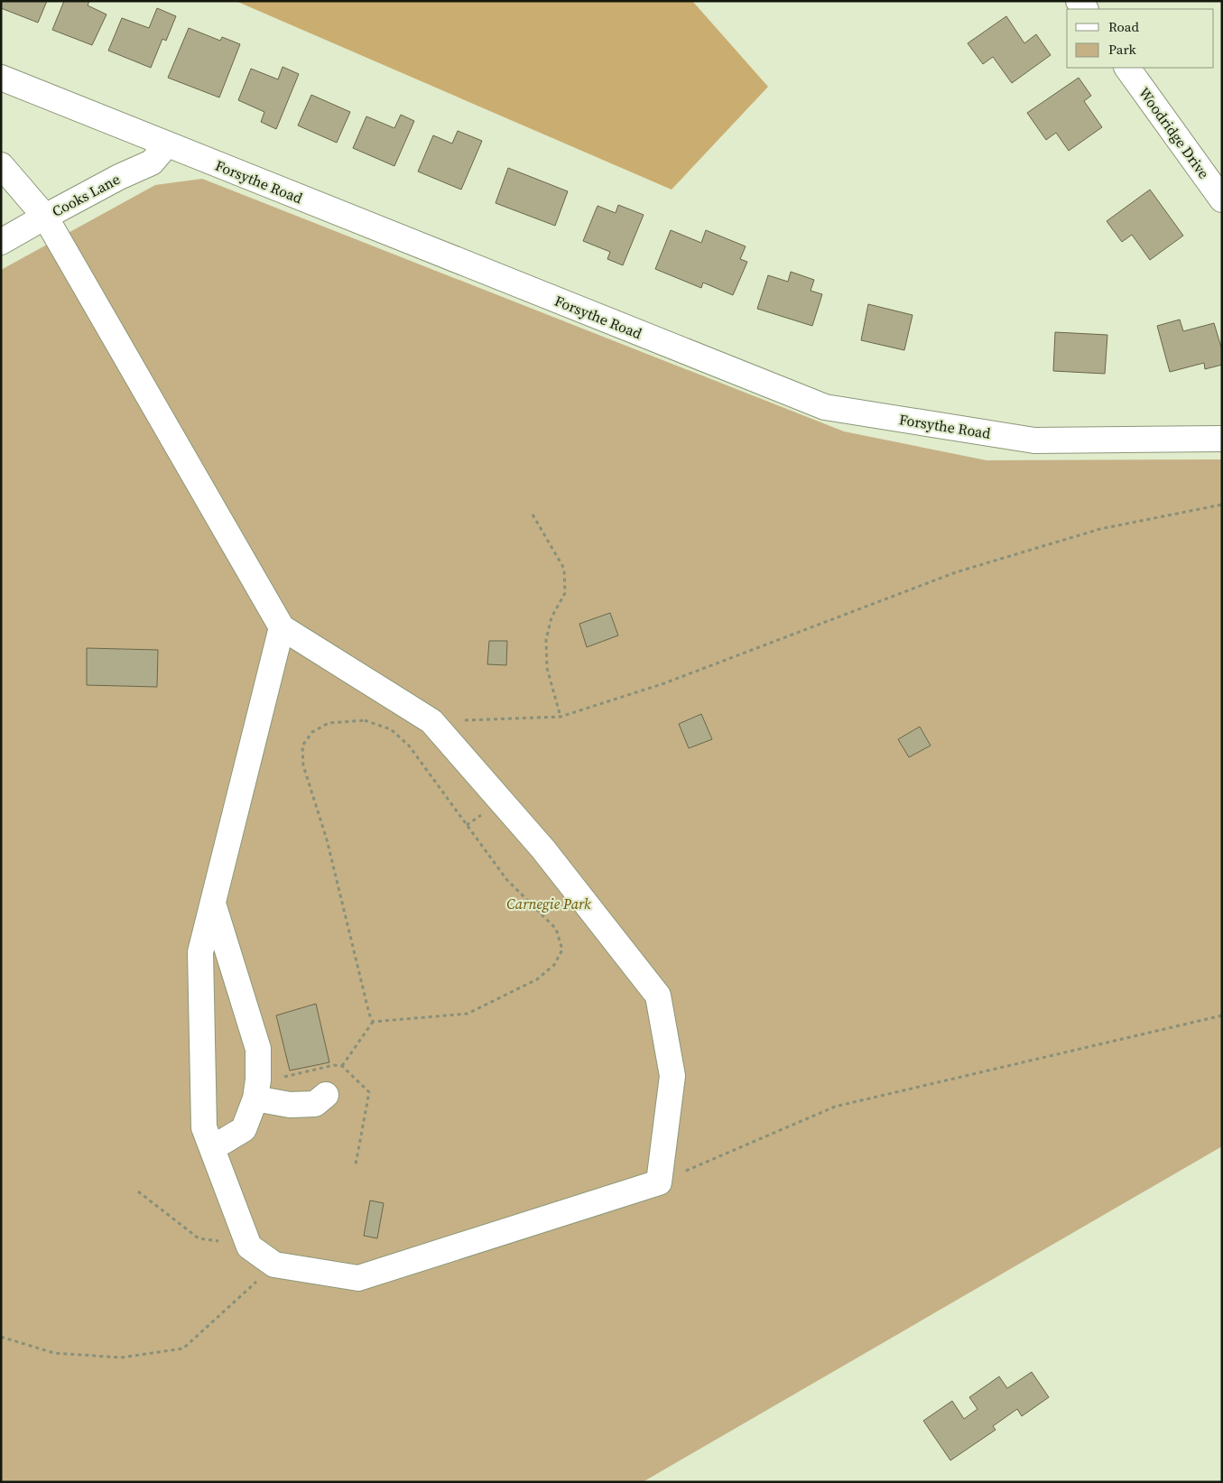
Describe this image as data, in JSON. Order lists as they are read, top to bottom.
{
  "streets": {
    "street": ["Woodridge Drive", "Forsythe Road", "Cooks Lane"]
  },
  "crossings": [
    ["Forsythe Road", "Cooks Lane"]
  ],
  "parks": ["Carnegie Park"],
  "legend": ["Road", "Park"]
}
